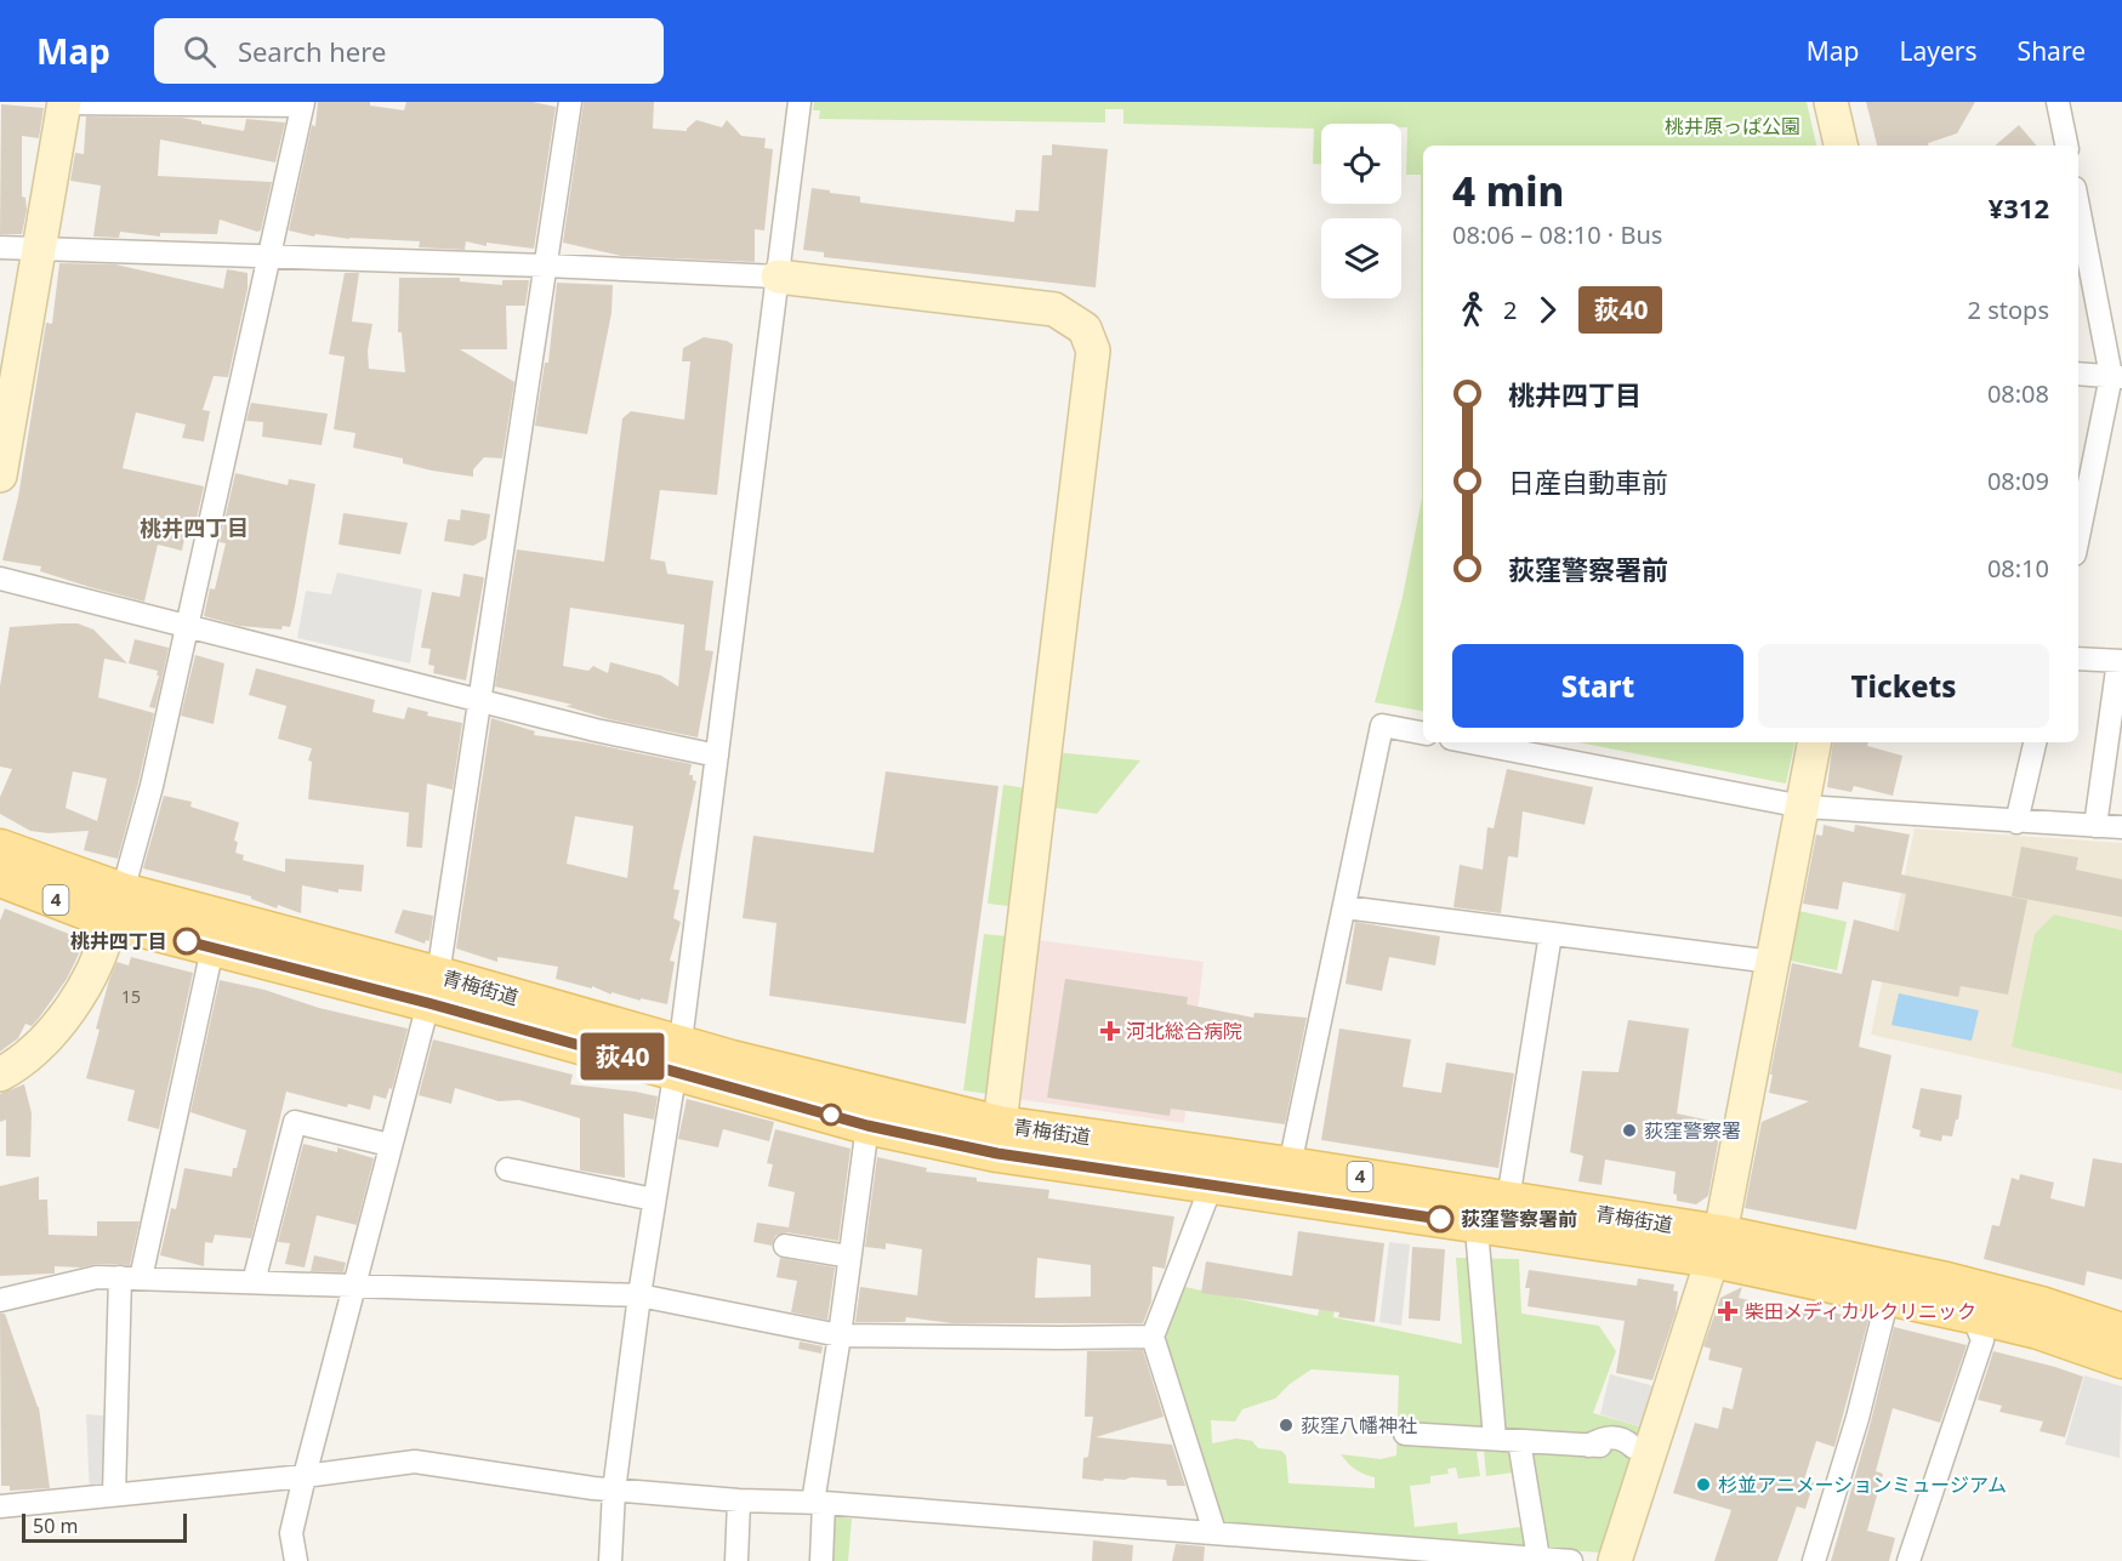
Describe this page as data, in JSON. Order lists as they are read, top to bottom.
{
  "streets": {
    "main road": ["4", "青梅街道"]
  },
  "districts": ["桃井四丁目"],
  "parks": ["桃井原っぱ公園"],
  "places": {
    "other": [
      "桃井四丁目",
      "荻窪警察署",
      "荻窪警察署前",
      "荻窪八幡神社",
      "杉並アニメーションミュージアム"
    ],
    "health": ["河北総合病院", "柴田メディカルクリニック"]
  },
  "lines": ["bus line 荻40"],
  "house_numbers": ["15"],
  "scale_bar": "50 m",
  "page": {
    "header": "Map",
    "search": "Search here",
    "nav": ["Map", "Layers", "Share"],
    "on_map": "荻40",
    "heading": ["4 min", "08:06 – 08:10 · Bus", "¥312"],
    "legs": ["2", "荻40", "2 stops"],
    "list": [
      {
        "name": "桃井四丁目",
        "value": "08:08"
      },
      {
        "name": "日産自動車前",
        "value": "08:09"
      },
      {
        "name": "荻窪警察署前",
        "value": "08:10"
      }
    ],
    "buttons": ["Start", "Tickets"],
    "scale": "50 m"
  }
}
